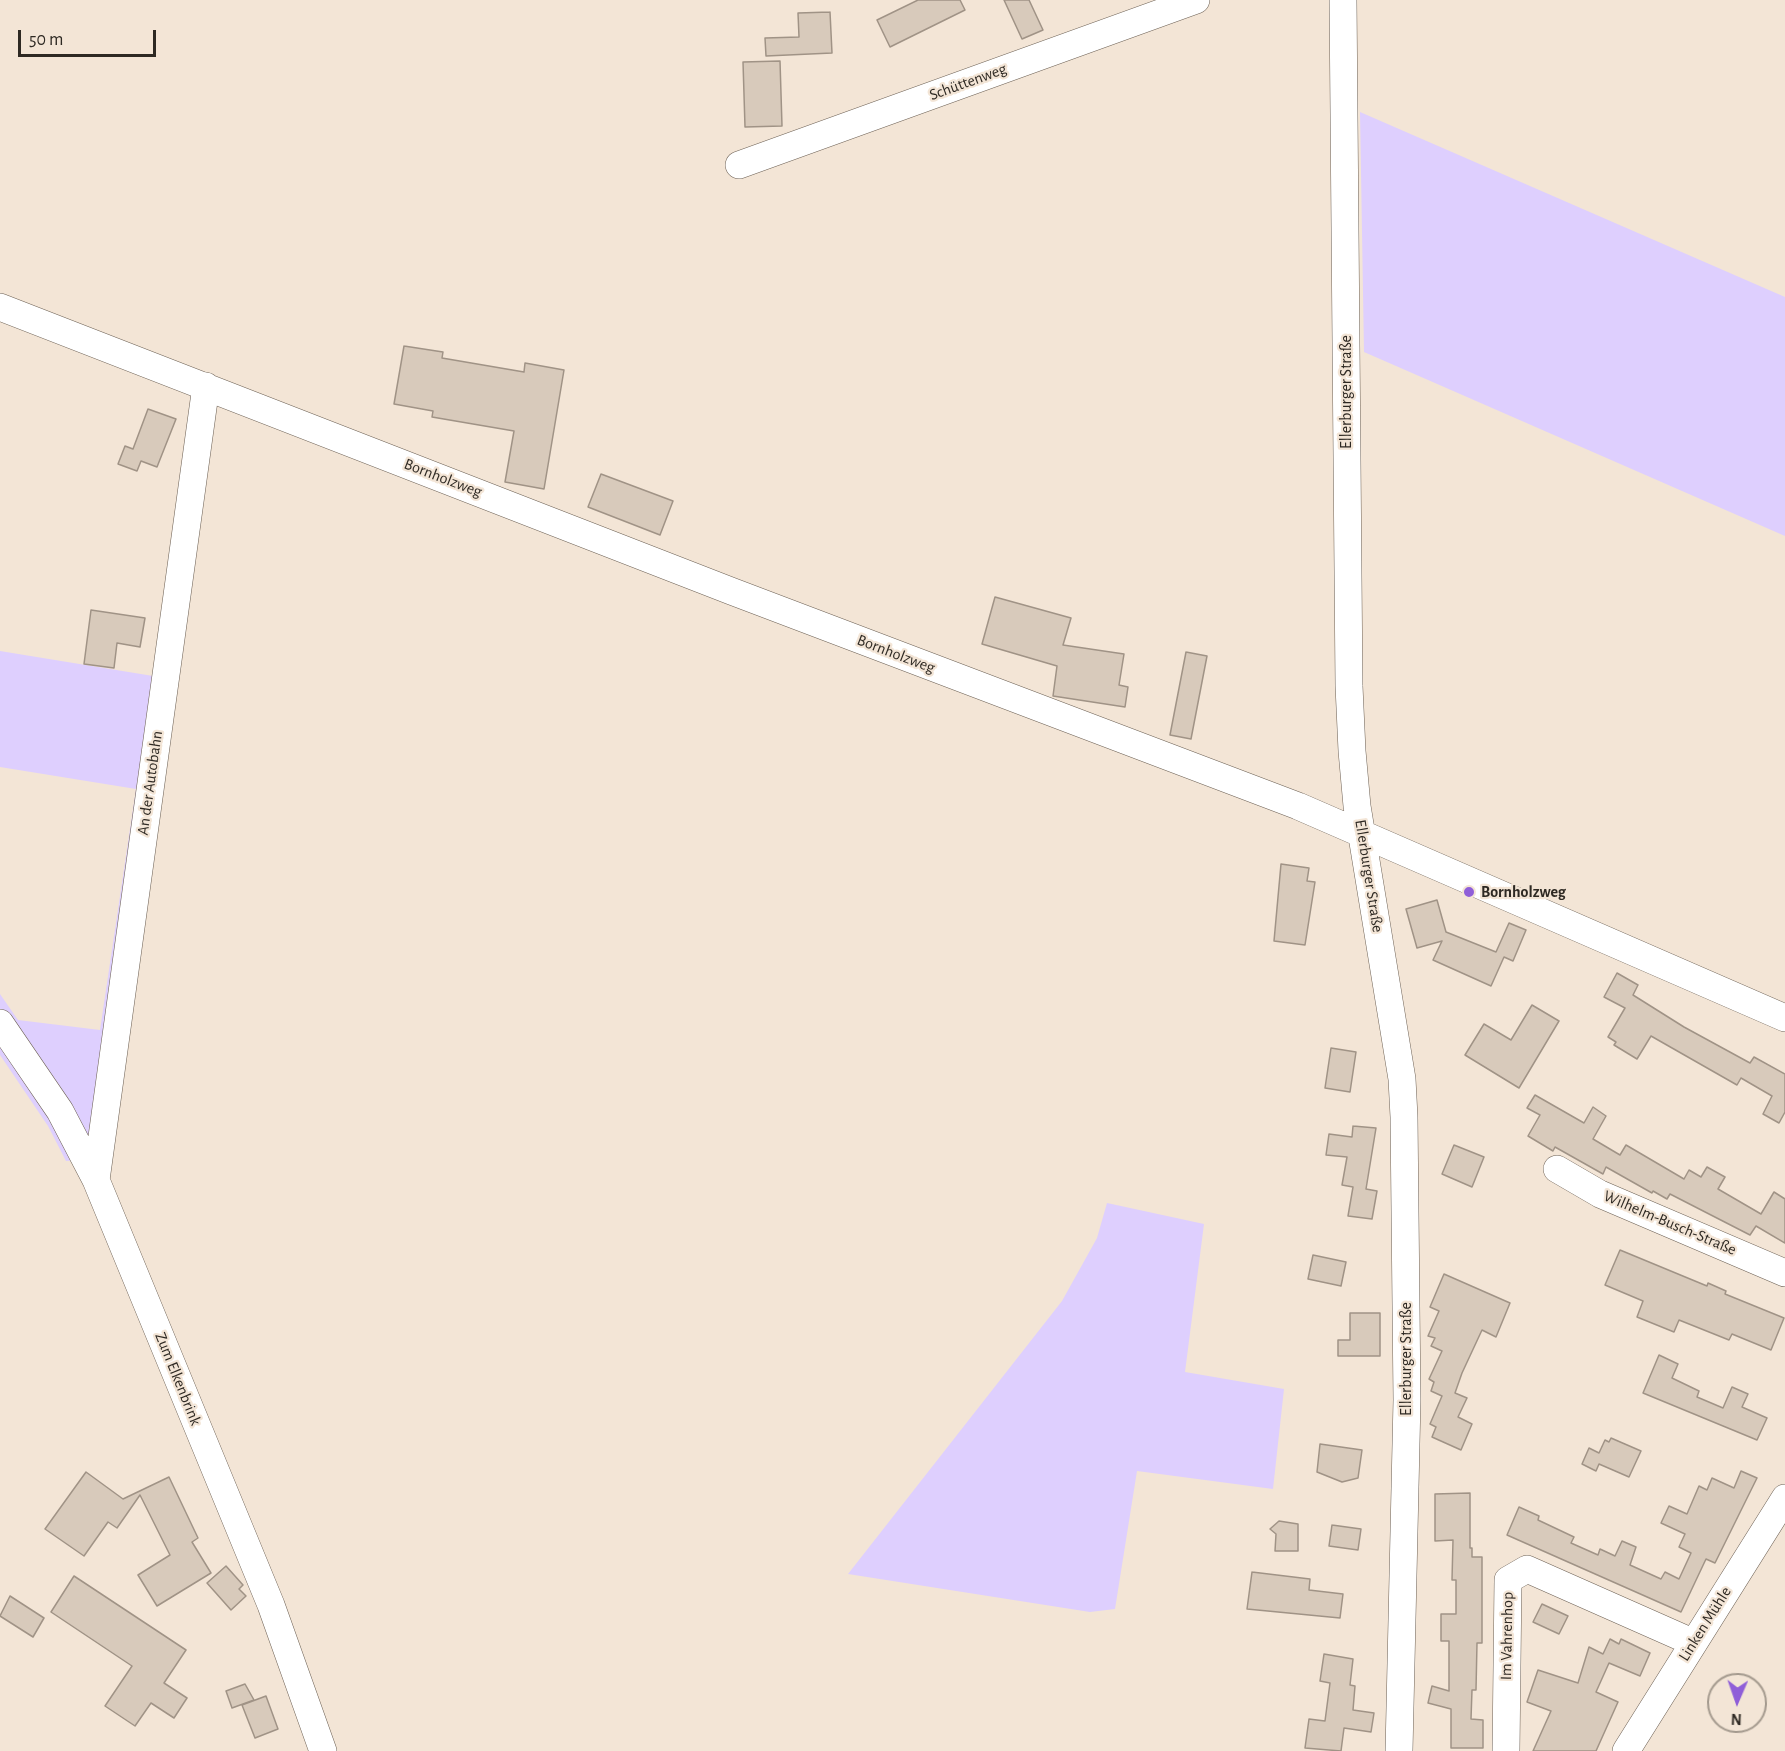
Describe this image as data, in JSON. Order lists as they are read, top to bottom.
{
  "streets": {
    "street": [
      "Schüttenweg",
      "Ellerburger Straße",
      "Bornholzweg",
      "An der Autobahn",
      "Wilhelm-Busch-Straße",
      "Zum Elkenbrink",
      "Linken Mühle",
      "Im Vahrenhop"
    ]
  },
  "crossings": [
    ["Ellerburger Straße", "Bornholzweg"],
    ["Bornholzweg", "An der Autobahn"],
    ["An der Autobahn", "Zum Elkenbrink"],
    ["Linken Mühle", "Im Vahrenhop"]
  ],
  "places": ["Bornholzweg"],
  "scale_bar": "50 m",
  "north": "bottom"
}
